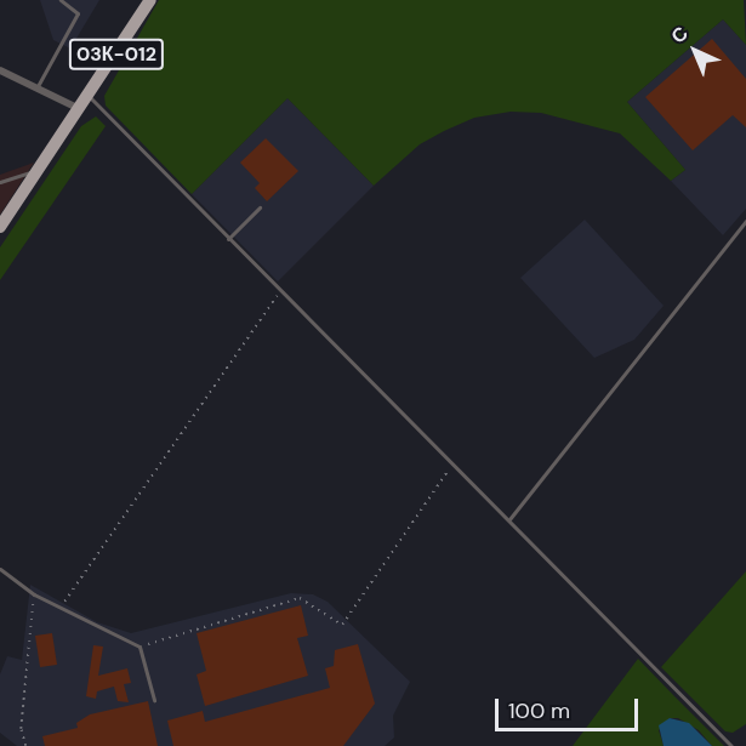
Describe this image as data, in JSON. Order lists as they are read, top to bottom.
{
  "streets": {
    "main road": ["03К-012"]
  },
  "scale_bar": "100 m",
  "north": "top left"
}
